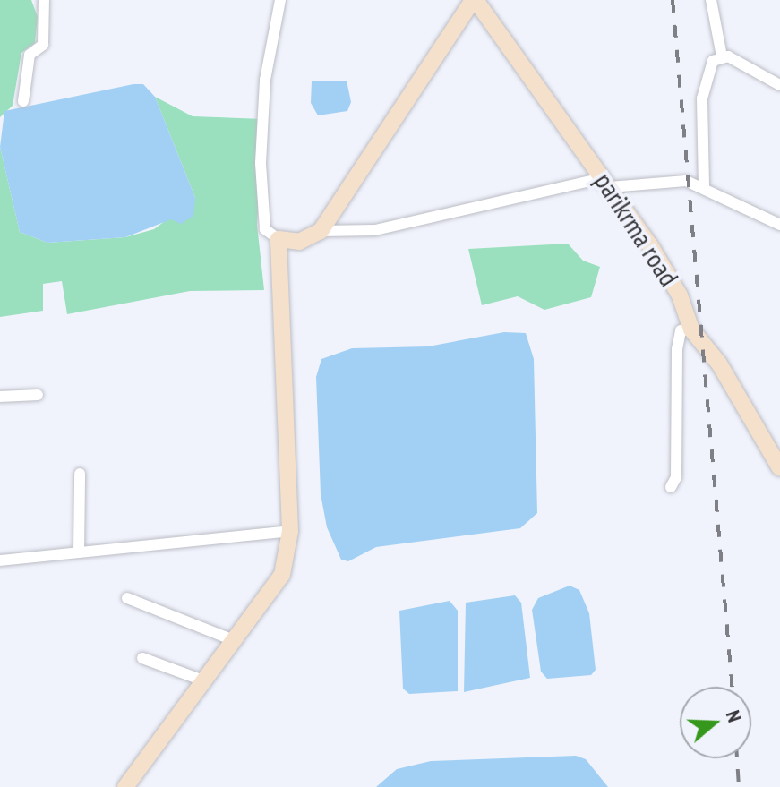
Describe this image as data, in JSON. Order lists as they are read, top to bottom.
{
  "streets": {
    "main road": ["parikrma road"]
  },
  "north": "right"
}
